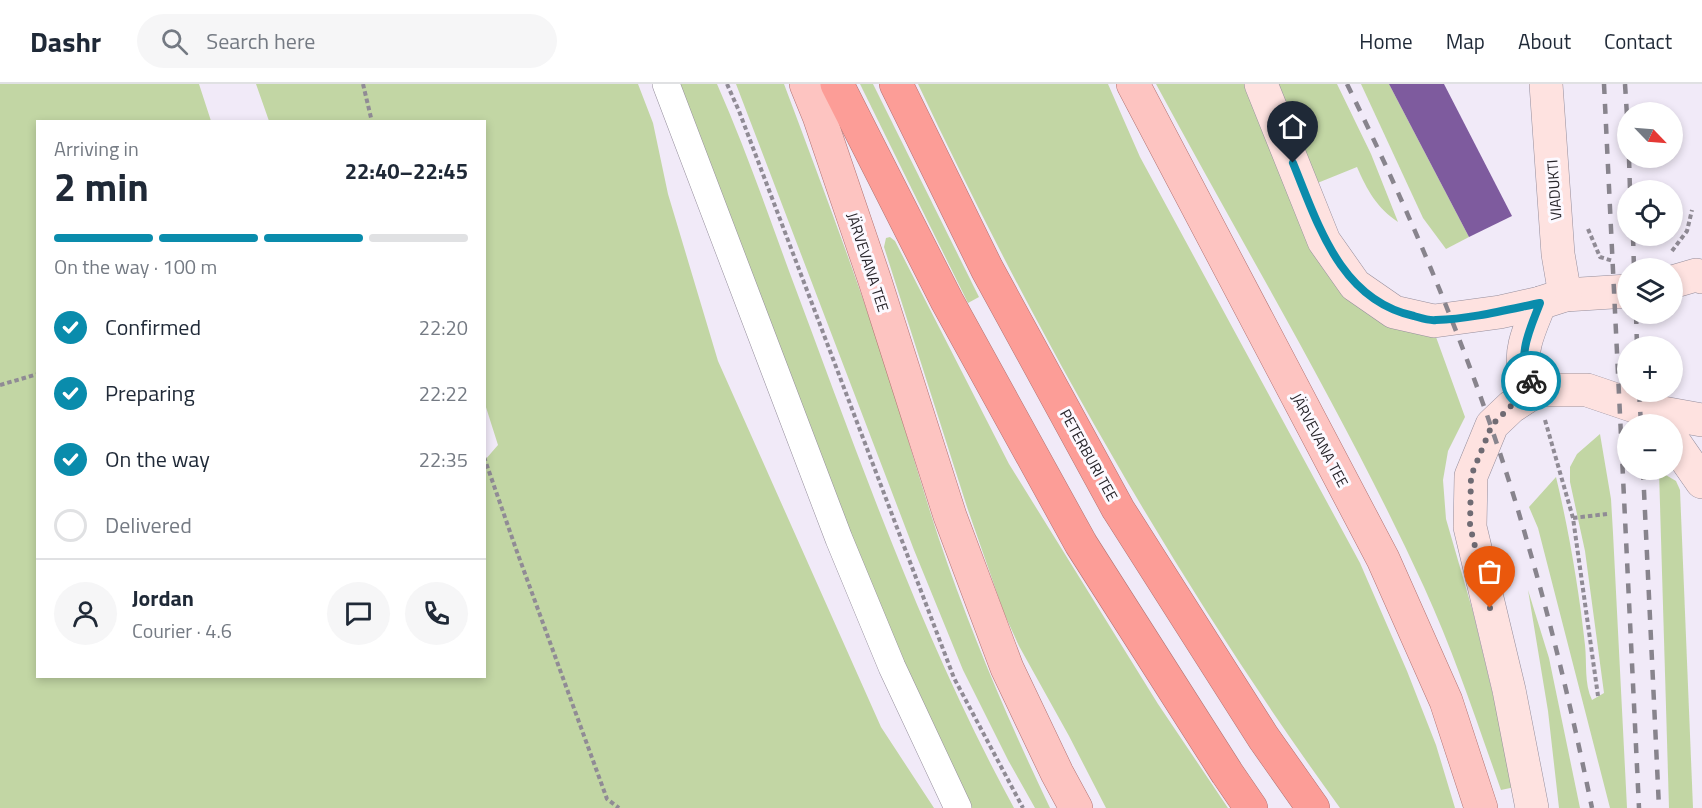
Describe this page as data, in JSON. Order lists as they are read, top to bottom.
{
  "streets": {
    "highway": ["PETERBURI TEE"],
    "main road": ["JÄRVEVANA TEE"],
    "street": ["VIADUKTI"]
  },
  "north": "bottom right",
  "page": {
    "header": "Dashr",
    "search": "Search here",
    "nav": [
      "Home",
      "Map",
      "About",
      "Contact"
    ],
    "map_buttons": ["+", "−"],
    "heading": ["2 min", "Arriving in", "22:40–22:45"],
    "panel": ["Jordan", "Courier · 4.6"],
    "bar": "On the way · 100 m",
    "list": [
      ["Confirmed", "22:20"],
      ["Preparing", "22:22"],
      ["On the way", "22:35"],
      "Delivered"
    ]
  }
}
